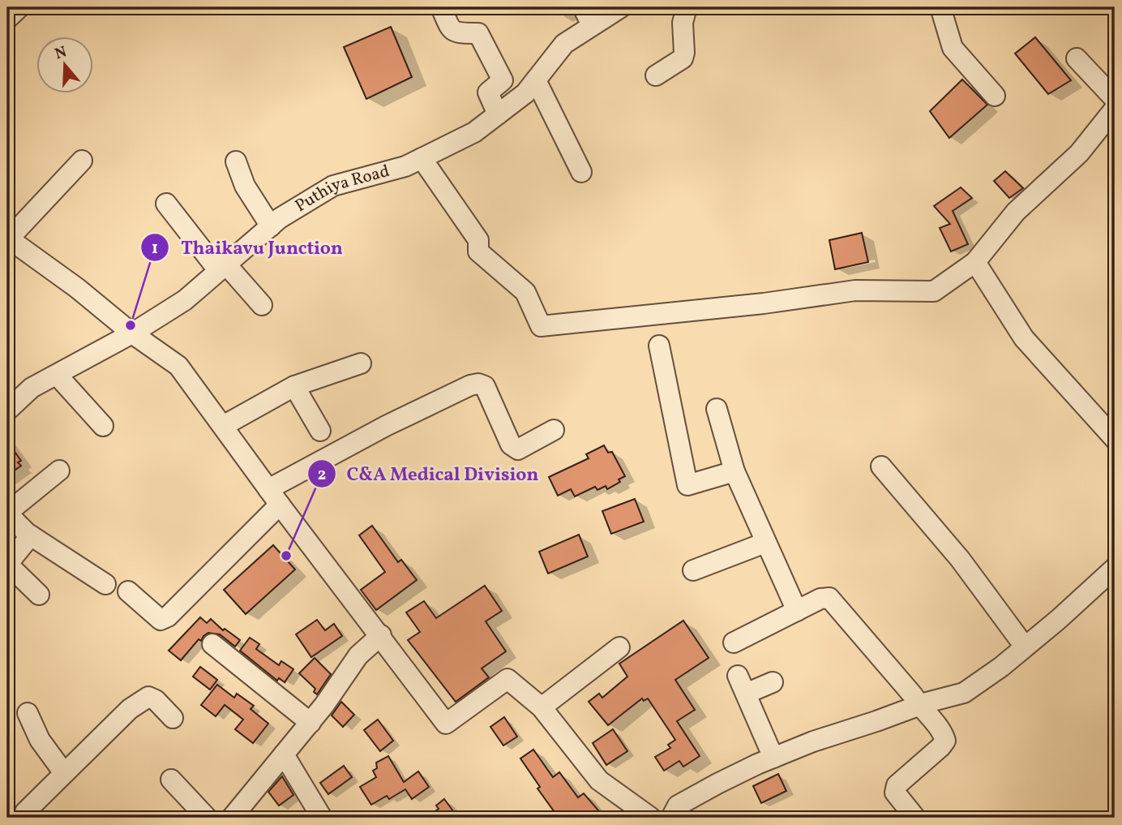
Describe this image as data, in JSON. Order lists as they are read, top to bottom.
{
  "streets": {
    "street": ["Puthiya Road"]
  },
  "places": ["Thaikavu Junction", "C&A Medical Division"],
  "north": "top"
}
